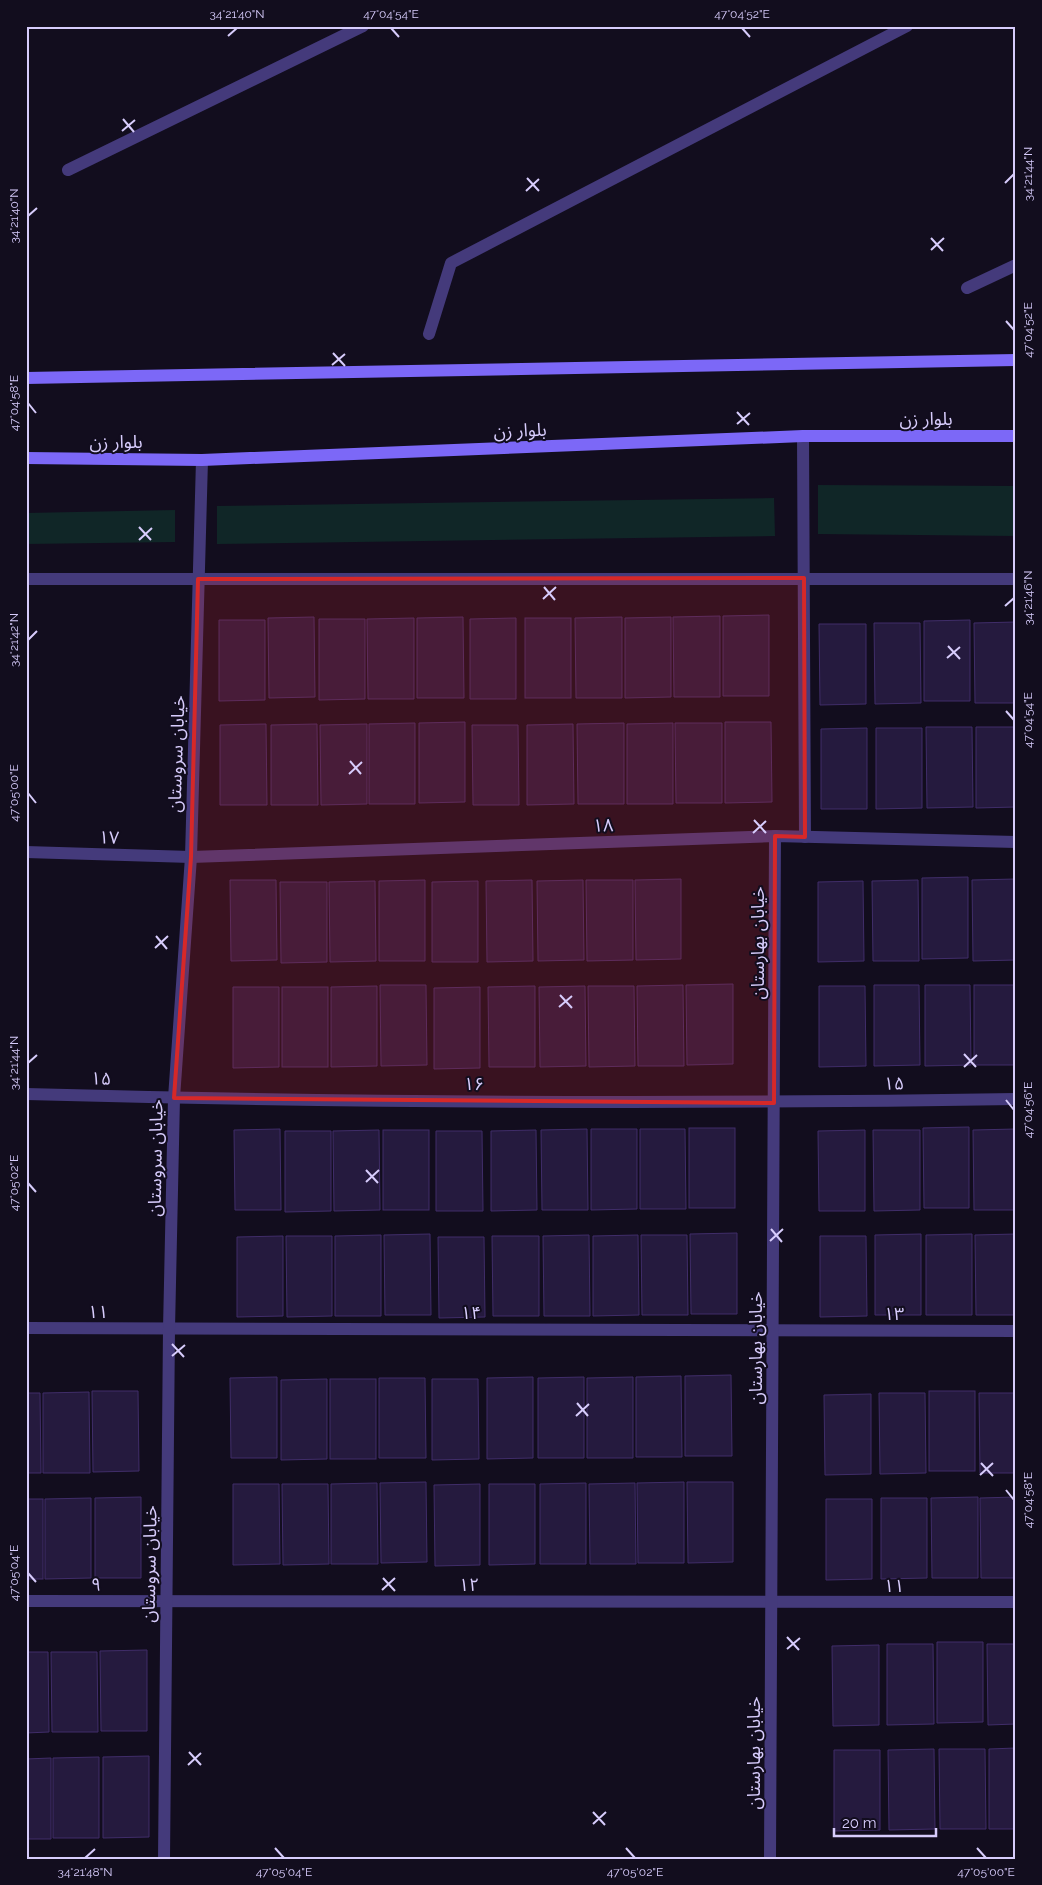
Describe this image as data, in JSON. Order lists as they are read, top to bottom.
{
  "streets": {
    "main road": ["بلوار زن"],
    "street": [
      "خیابان سروستان",
      "۱۸",
      "۱۷",
      "خیابان بهارستان",
      "۱۵",
      "۱۶",
      "۱۱",
      "۱۴",
      "۱۳",
      "۹",
      "۱۲"
    ]
  },
  "crossings": [
    ["بلوار زن", "خیابان سروستان"],
    ["خیابان سروستان", "۱۸"],
    ["خیابان سروستان", "۱۷"],
    ["خیابان سروستان", "۱۵"],
    ["خیابان سروستان", "۱۶"],
    ["خیابان سروستان", "۱۱"],
    ["خیابان سروستان", "۱۴"],
    ["خیابان سروستان", "۹"],
    ["خیابان سروستان", "۱۲"],
    ["۱۸", "۱۷"],
    ["۱۸", "خیابان بهارستان"],
    ["خیابان بهارستان", "۱۵"],
    ["خیابان بهارستان", "۱۶"],
    ["خیابان بهارستان", "۱۱"],
    ["خیابان بهارستان", "۱۴"],
    ["خیابان بهارستان", "۱۳"],
    ["خیابان بهارستان", "۱۲"],
    ["۱۵", "۱۶"],
    ["۱۱", "۱۴"],
    ["۱۱", "۱۲"],
    ["۱۴", "۱۳"],
    ["۹", "۱۲"]
  ],
  "scale_bar": "20 m",
  "coordinates": [
    "34°21'40\"N",
    "47°04'54\"E",
    "47°04'52\"E",
    "34°21'44\"N",
    "47°04'58\"E",
    "34°21'46\"N",
    "34°21'42\"N",
    "47°05'00\"E",
    "47°04'56\"E",
    "47°05'02\"E",
    "47°05'04\"E",
    "34°21'48\"N"
  ]
}
